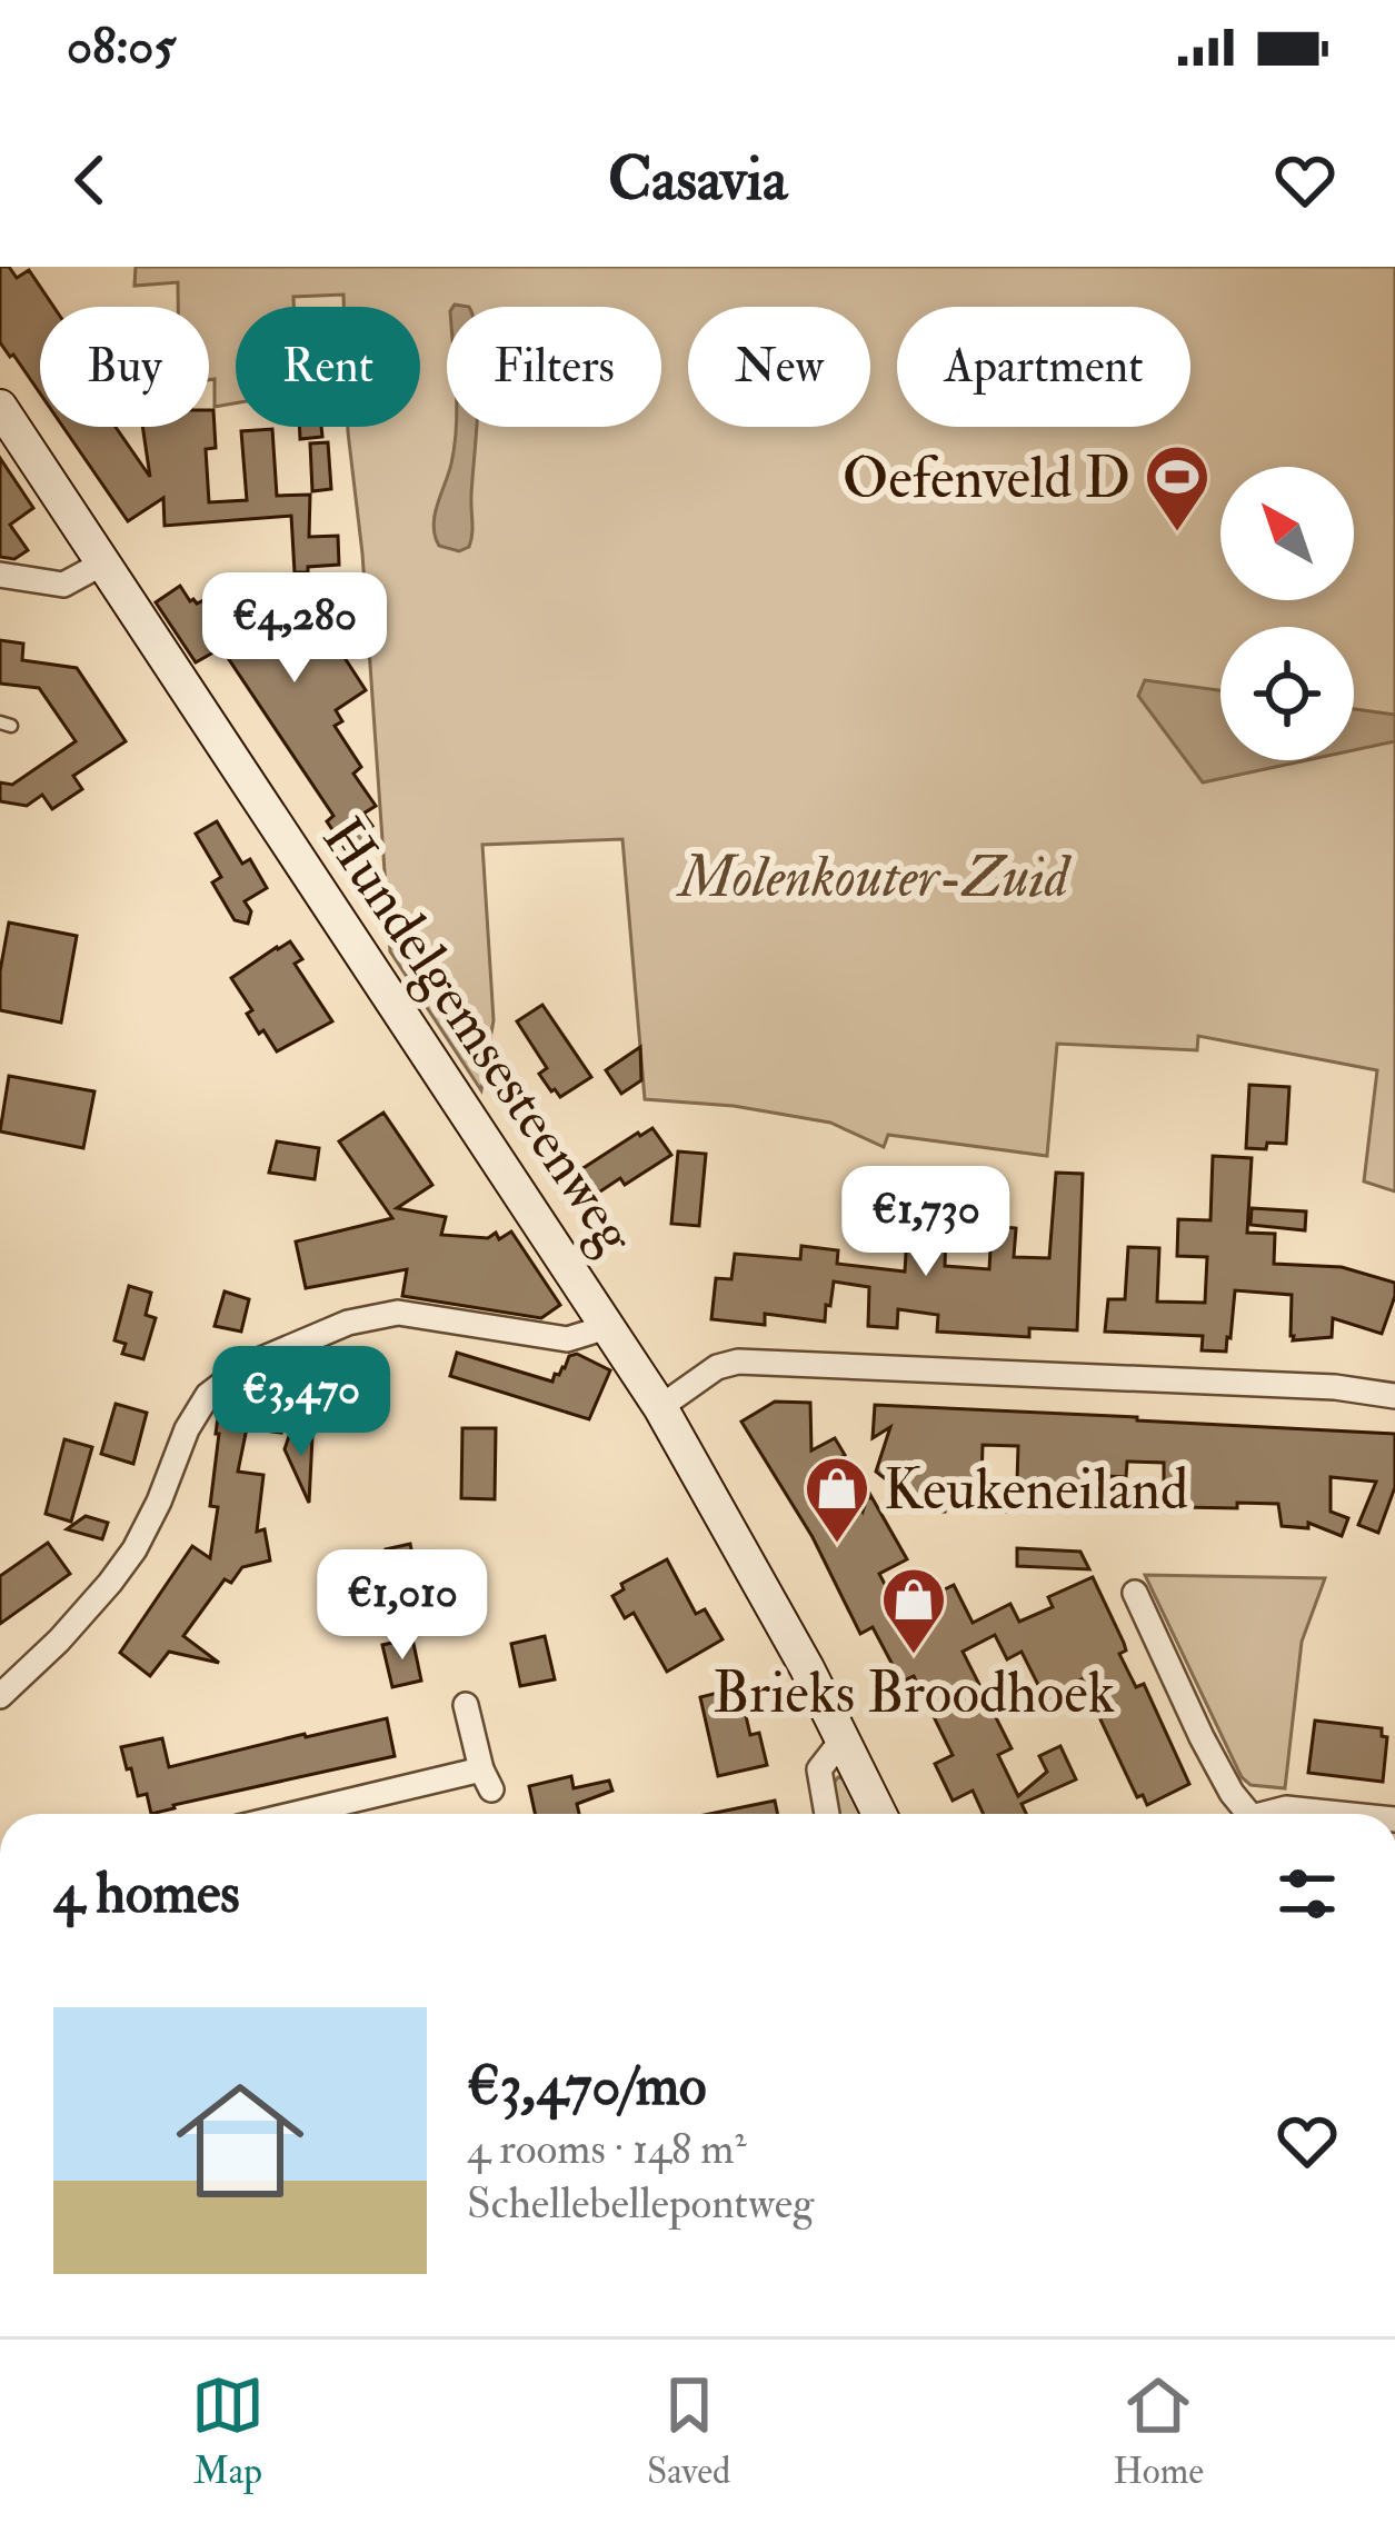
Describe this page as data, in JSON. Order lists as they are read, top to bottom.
{
  "streets": {
    "main road": ["Hundelgemsesteenweg"]
  },
  "parks": ["Molenkouter-Zuid"],
  "places": {
    "sports": ["Oefenveld D"],
    "shop": ["Keukeneiland", "Brieks Broodhoek"]
  },
  "north": "top left",
  "page": {
    "status": "08:05",
    "header": "Casavia",
    "chip": [
      "Buy",
      "Rent",
      "Filters",
      "New",
      "Apartment"
    ],
    "price": [
      "€4,280",
      "€1,730",
      "€3,470",
      "€1,010"
    ],
    "heading": "4 homes",
    "list": [
      {
        "name": "€3,470/mo",
        "note": "4 rooms · 148 m² · Schellebellepontweg"
      }
    ],
    "tabs": ["Map", "Saved", "Home"]
  }
}
